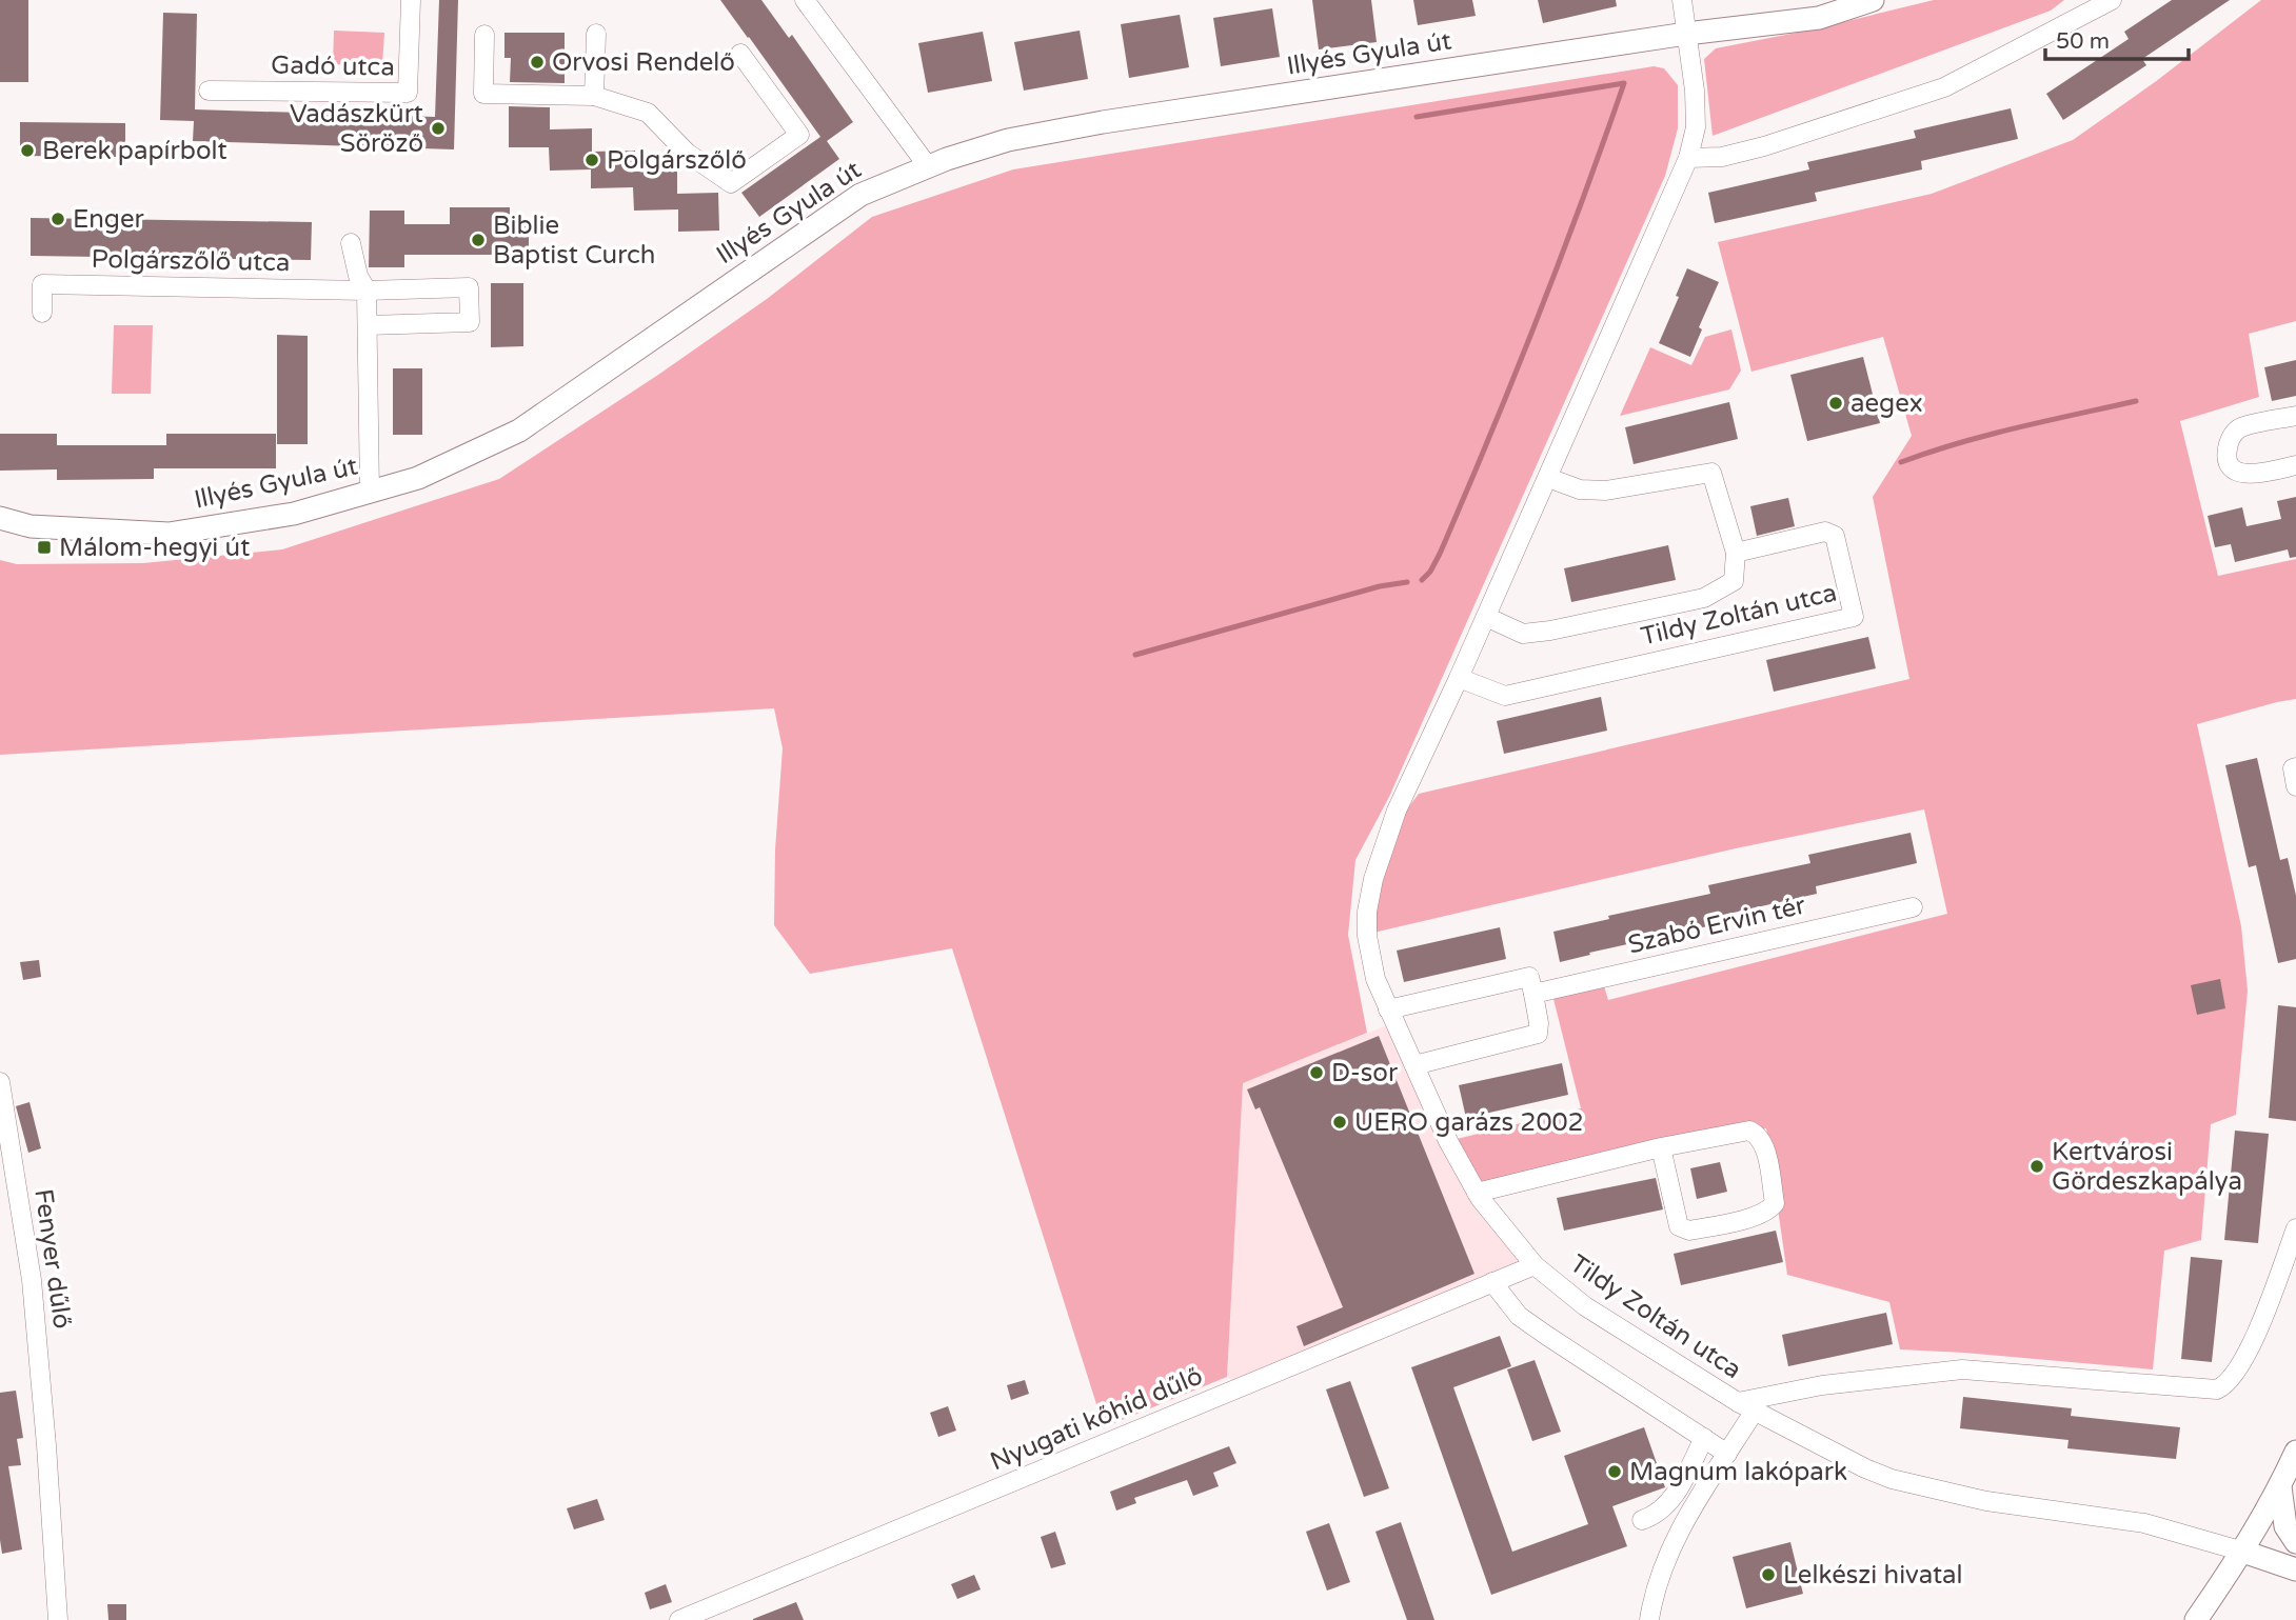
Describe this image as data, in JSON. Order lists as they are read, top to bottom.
{
  "streets": {
    "street": [
      "Illyés Gyula út",
      "Gadó utca",
      "Polgárszőlő utca",
      "Tildy Zoltán utca",
      "Szabó Ervin tér",
      "Fenyer dűlő",
      "Nyugati kőhíd dűlő"
    ]
  },
  "crossings": [
    ["Illyés Gyula út", "Tildy Zoltán utca"],
    ["Tildy Zoltán utca", "Nyugati kőhíd dűlő"]
  ],
  "places": {
    "other": [
      "Orvosi Rendelő",
      "Vadászkürt Söröző",
      "Berek papírbolt",
      "Polgárszőlő",
      "Enger",
      "Biblie Baptist Curch",
      "aegex",
      "D-sor",
      "UERO garázs 2002",
      "Kertvárosi Gördeszkapálya",
      "Magnum lakópark",
      "Lelkészi hivatal"
    ],
    "transit": ["Málom-hegyi út"]
  },
  "scale_bar": "50 m"
}
